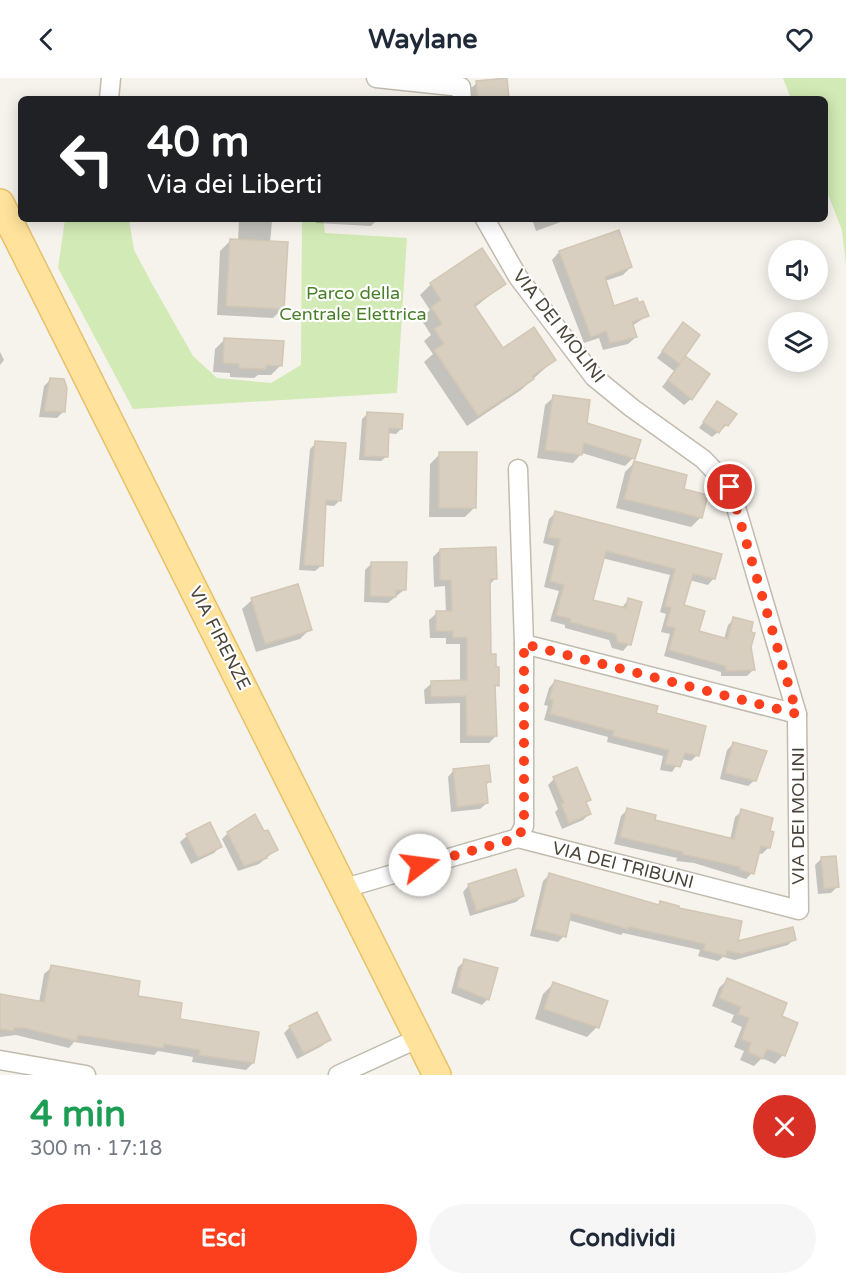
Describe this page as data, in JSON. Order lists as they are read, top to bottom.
{
  "streets": {
    "main road": ["VIA FIRENZE"],
    "street": ["VIA DEI MOLINI", "VIA DEI TRIBUNI"]
  },
  "crossings": [
    ["VIA DEI MOLINI", "VIA DEI TRIBUNI"]
  ],
  "parks": ["Parco della Centrale Elettrica"],
  "page": {
    "header": "Waylane",
    "turn": ["40 m", "Via dei Liberti"],
    "heading": ["4 min", "300 m · 17:18"],
    "buttons": ["Esci", "Condividi"]
  }
}
